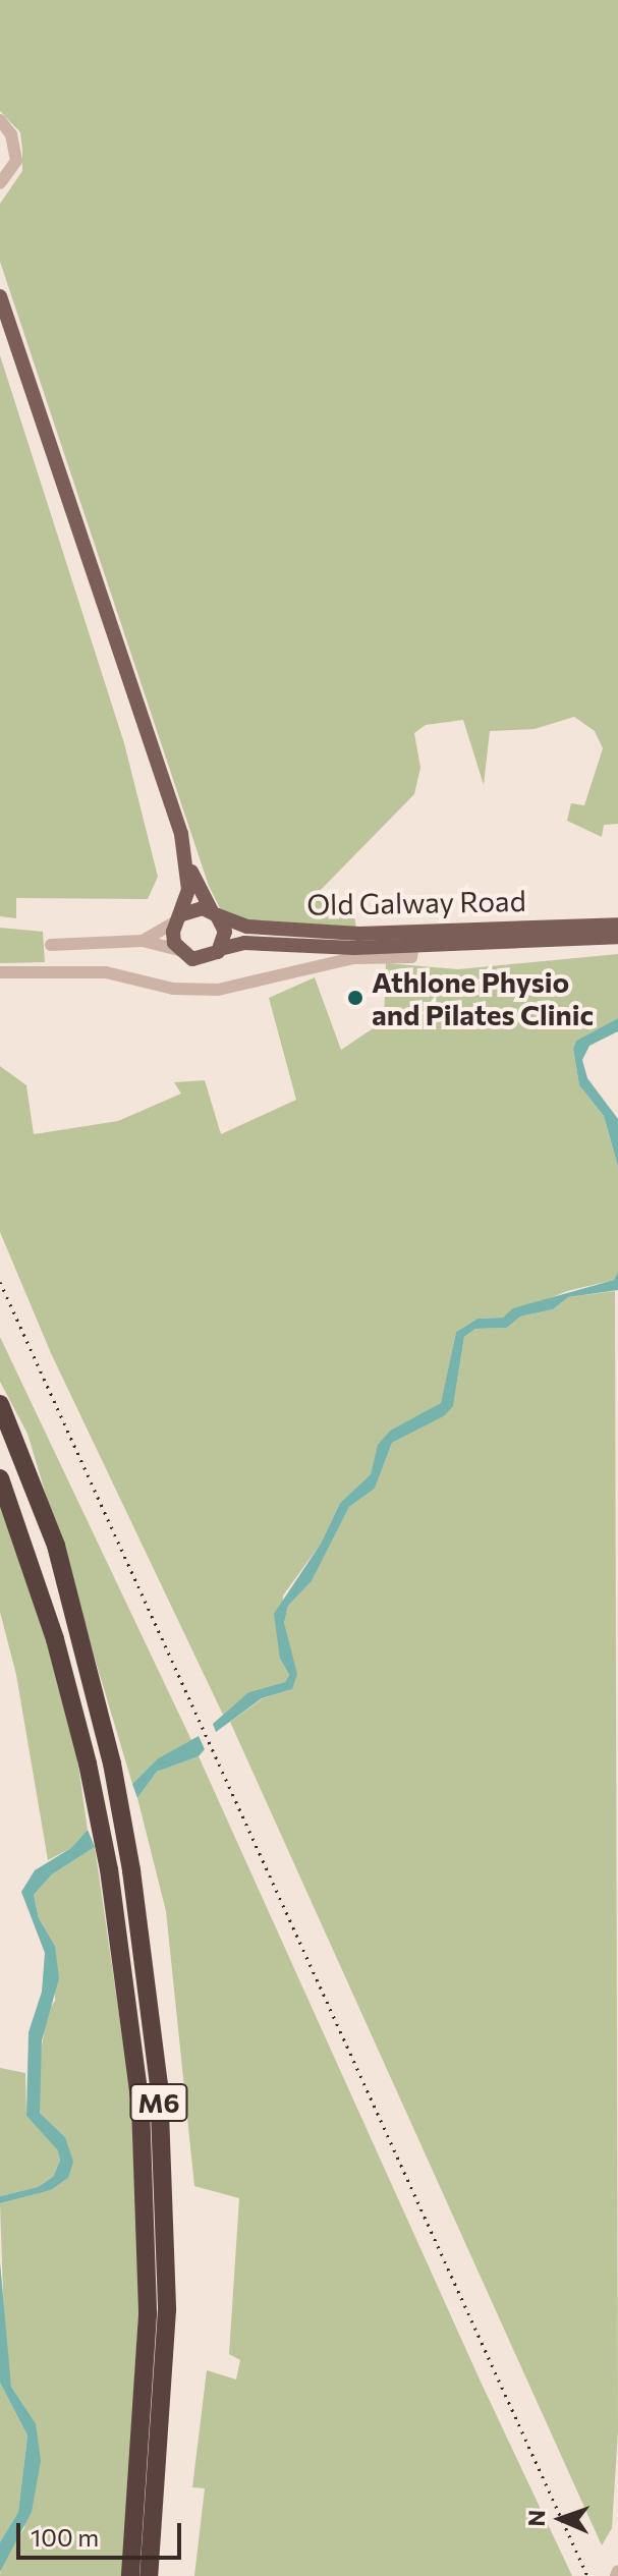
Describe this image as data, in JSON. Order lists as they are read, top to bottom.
{
  "streets": {
    "highway": ["M6"],
    "main road": ["Old Galway Road"]
  },
  "places": ["Athlone Physio and Pilates Clinic"],
  "scale_bar": "100 m",
  "north": "left"
}
